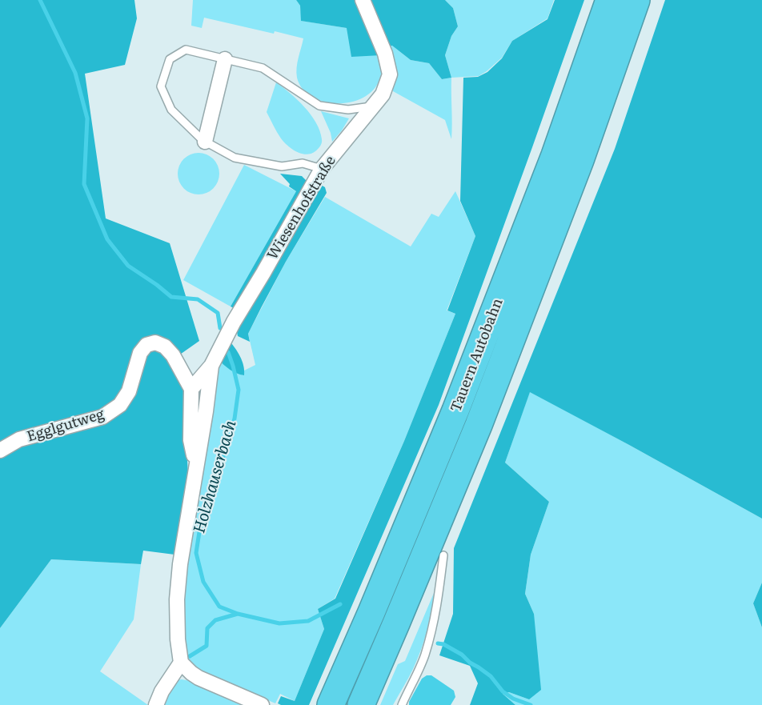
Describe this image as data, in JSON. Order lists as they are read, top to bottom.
{
  "streets": {
    "highway": ["Tauern Autobahn"],
    "street": ["Wiesenhofstraße", "Egglgutweg"]
  },
  "crossings": [
    ["Wiesenhofstraße", "Egglgutweg"]
  ],
  "water": ["Holzhauserbach"]
}
